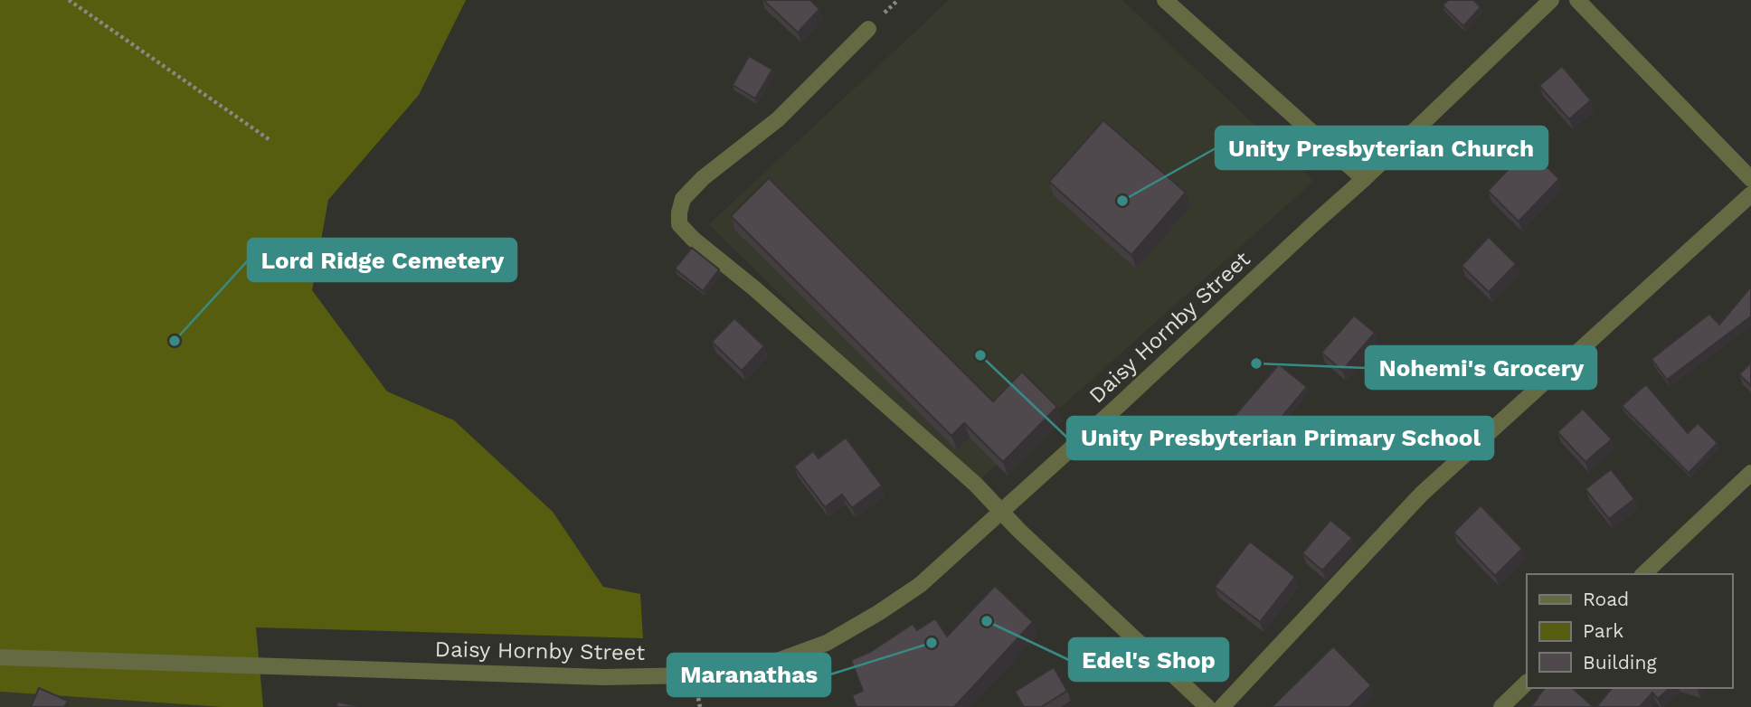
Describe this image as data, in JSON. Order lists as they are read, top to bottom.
{
  "streets": {
    "street": ["Daisy Hornby Street"]
  },
  "places": [
    "Unity Presbyterian Church",
    "Lord Ridge Cemetery",
    "Unity Presbyterian Primary School",
    "Nohemi's Grocery",
    "Edel's Shop",
    "Maranathas"
  ],
  "legend": ["Road", "Park", "Building"]
}
